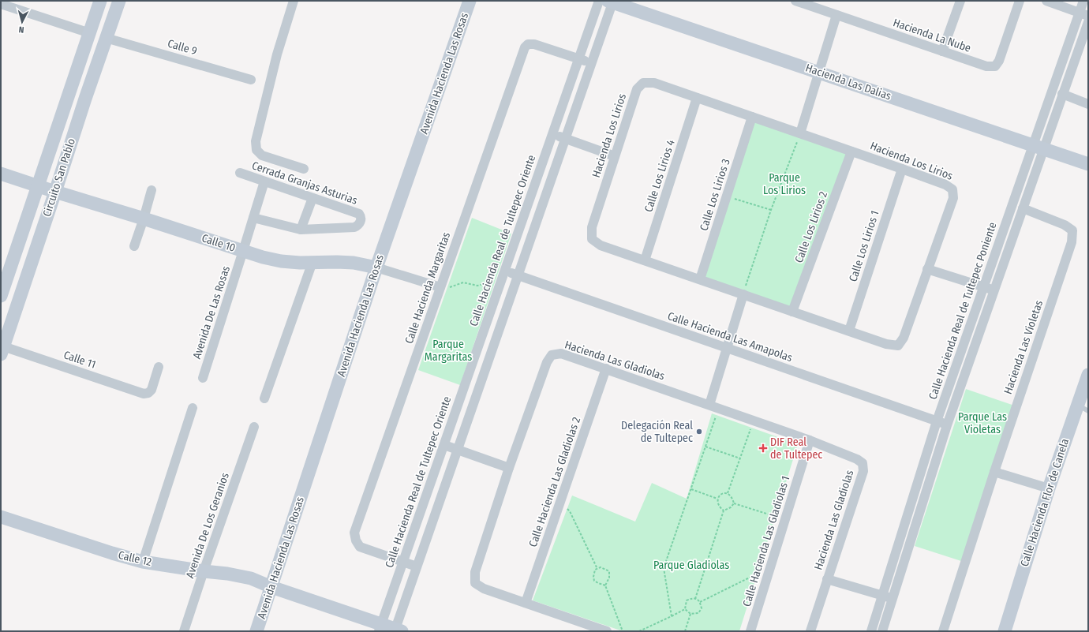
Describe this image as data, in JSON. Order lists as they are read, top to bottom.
{
  "streets": {
    "street": [
      "Hacienda La Nube",
      "Calle 9",
      "Avenida Hacienda Las Rosas",
      "Hacienda Las Dalias",
      "Hacienda Los Lirios",
      "Calle Los Lirios 4",
      "Circuito San Pablo",
      "Cerrada Granjas Asturias",
      "Calle Los Lirios 3",
      "Calle Los Lirios 2",
      "Calle Hacienda Real de Tultepec Oriente",
      "Calle 10",
      "Calle Los Lirios 1",
      "Calle Hacienda Margaritas",
      "Calle Hacienda Real de Tultepec Poniente",
      "Avenida De Las Rosas",
      "Calle Hacienda Las Amapolas",
      "Hacienda Las Violetas",
      "Calle 11",
      "Hacienda Las Gladiolas",
      "Calle Hacienda Las Gladiolas 2",
      "Calle Hacienda Flor de Canela",
      "Avenida De Los Geranios",
      "Calle Hacienda Las Gladiolas 1",
      "Calle 12"
    ]
  },
  "crossings": [
    ["Calle 9", "Circuito San Pablo"],
    ["Avenida Hacienda Las Rosas", "Calle 10"],
    ["Avenida Hacienda Las Rosas", "Calle 12"],
    ["Hacienda Las Dalias", "Calle Hacienda Real de Tultepec Oriente"],
    ["Hacienda Las Dalias", "Calle Hacienda Real de Tultepec Poniente"],
    ["Hacienda Los Lirios", "Calle Los Lirios 4"],
    ["Hacienda Los Lirios", "Calle Los Lirios 3"],
    ["Hacienda Los Lirios", "Calle Los Lirios 2"],
    ["Hacienda Los Lirios", "Calle Los Lirios 1"],
    ["Circuito San Pablo", "Calle 10"],
    ["Circuito San Pablo", "Calle 11"],
    ["Cerrada Granjas Asturias", "Avenida De Las Rosas"],
    ["Calle Hacienda Real de Tultepec Oriente", "Calle Hacienda Margaritas"],
    ["Calle Hacienda Real de Tultepec Oriente", "Calle Hacienda Las Amapolas"],
    ["Calle Hacienda Real de Tultepec Oriente", "Calle 12"],
    ["Calle 10", "Calle Hacienda Margaritas"],
    ["Calle 10", "Avenida De Las Rosas"],
    ["Calle Hacienda Real de Tultepec Poniente", "Calle Hacienda Las Amapolas"],
    ["Calle Hacienda Real de Tultepec Poniente", "Hacienda Las Violetas"],
    ["Hacienda Las Gladiolas", "Calle Hacienda Las Gladiolas 2"],
    ["Hacienda Las Gladiolas", "Calle Hacienda Las Gladiolas 1"],
    ["Avenida De Los Geranios", "Calle 12"]
  ],
  "parks": [
    "Parque Los Lirios",
    "Parque Margaritas",
    "Parque Las Violetas",
    "Parque Gladiolas"
  ],
  "places": {
    "other": ["Delegación Real de Tultepec"],
    "health": ["DIF Real de Tultepec"]
  },
  "north": "bottom"
}
